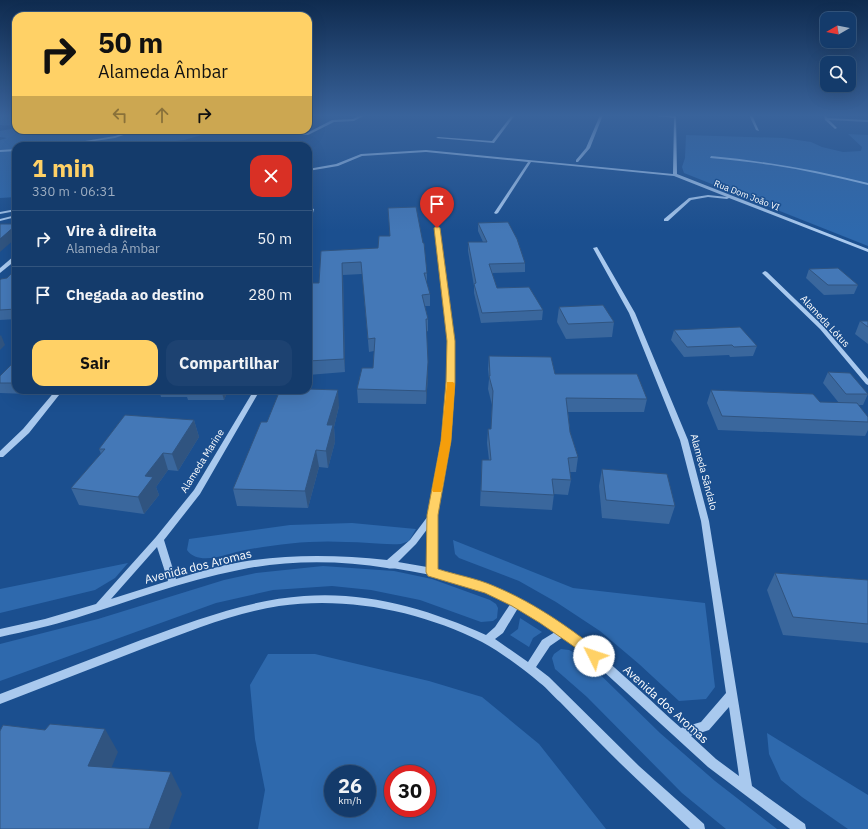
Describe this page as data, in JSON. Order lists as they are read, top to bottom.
{
  "streets": {
    "street": [
      "Rua Dom João VI",
      "Alameda Lótus",
      "Alameda Marine",
      "Alameda Sândalo",
      "Avenida dos Aromas"
    ]
  },
  "crossings": [
    ["Alameda Marine", "Avenida dos Aromas"],
    ["Alameda Sândalo", "Avenida dos Aromas"]
  ],
  "north": "left",
  "page": {
    "turn": ["50 m", "Alameda Âmbar"],
    "heading": ["1 min", "330 m · 06:31"],
    "list": [
      {
        "name": "Vire à direita",
        "note": "Alameda Âmbar",
        "value": "50 m"
      },
      {
        "name": "Chegada ao destino",
        "value": "280 m"
      }
    ],
    "buttons": ["Sair", "Compartilhar"],
    "speed": "26 km/h",
    "limit": "30"
  }
}
